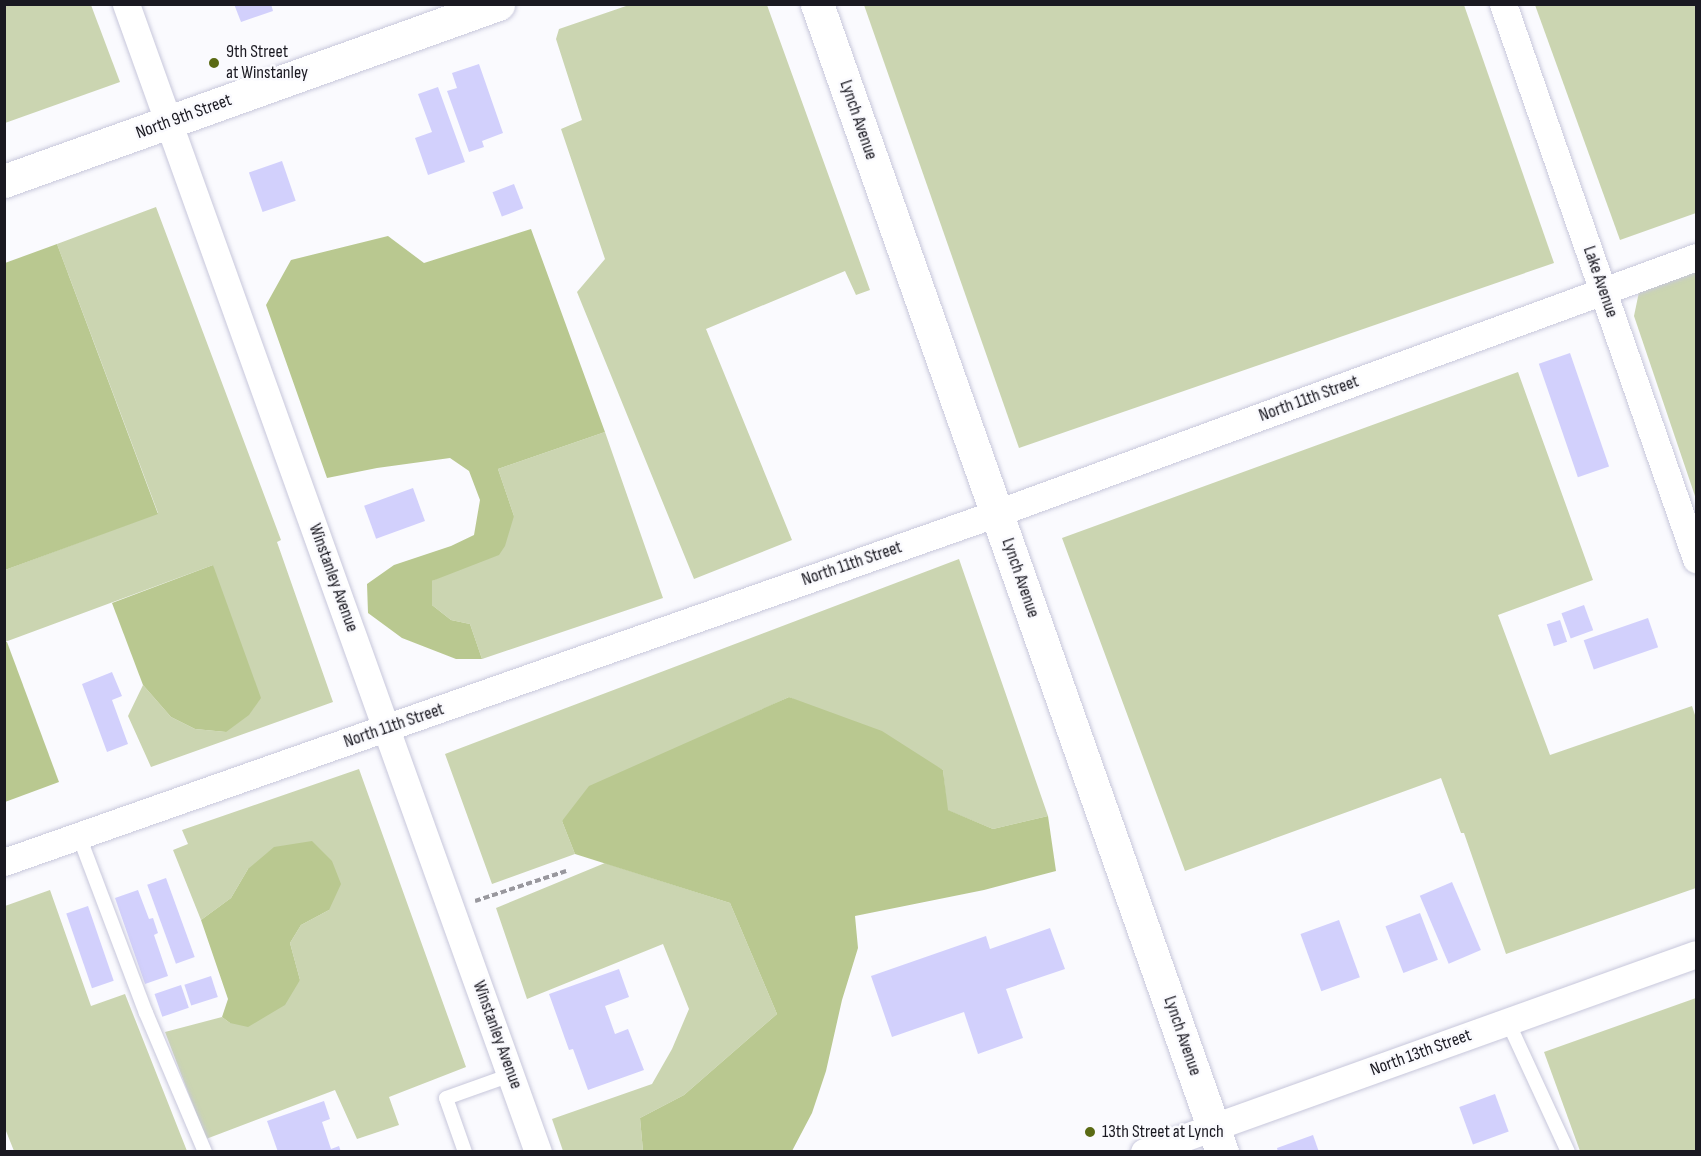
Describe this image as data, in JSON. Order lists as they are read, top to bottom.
{
  "streets": {
    "street": [
      "North 9th Street",
      "Lynch Avenue",
      "Lake Avenue",
      "North 11th Street",
      "Winstanley Avenue",
      "North 13th Street"
    ]
  },
  "crossings": [
    ["North 9th Street", "Winstanley Avenue"],
    ["Lynch Avenue", "North 11th Street"],
    ["Lynch Avenue", "North 13th Street"],
    ["Lake Avenue", "North 11th Street"],
    ["North 11th Street", "Winstanley Avenue"]
  ],
  "places": ["9th Street at Winstanley", "13th Street at Lynch"]
}
